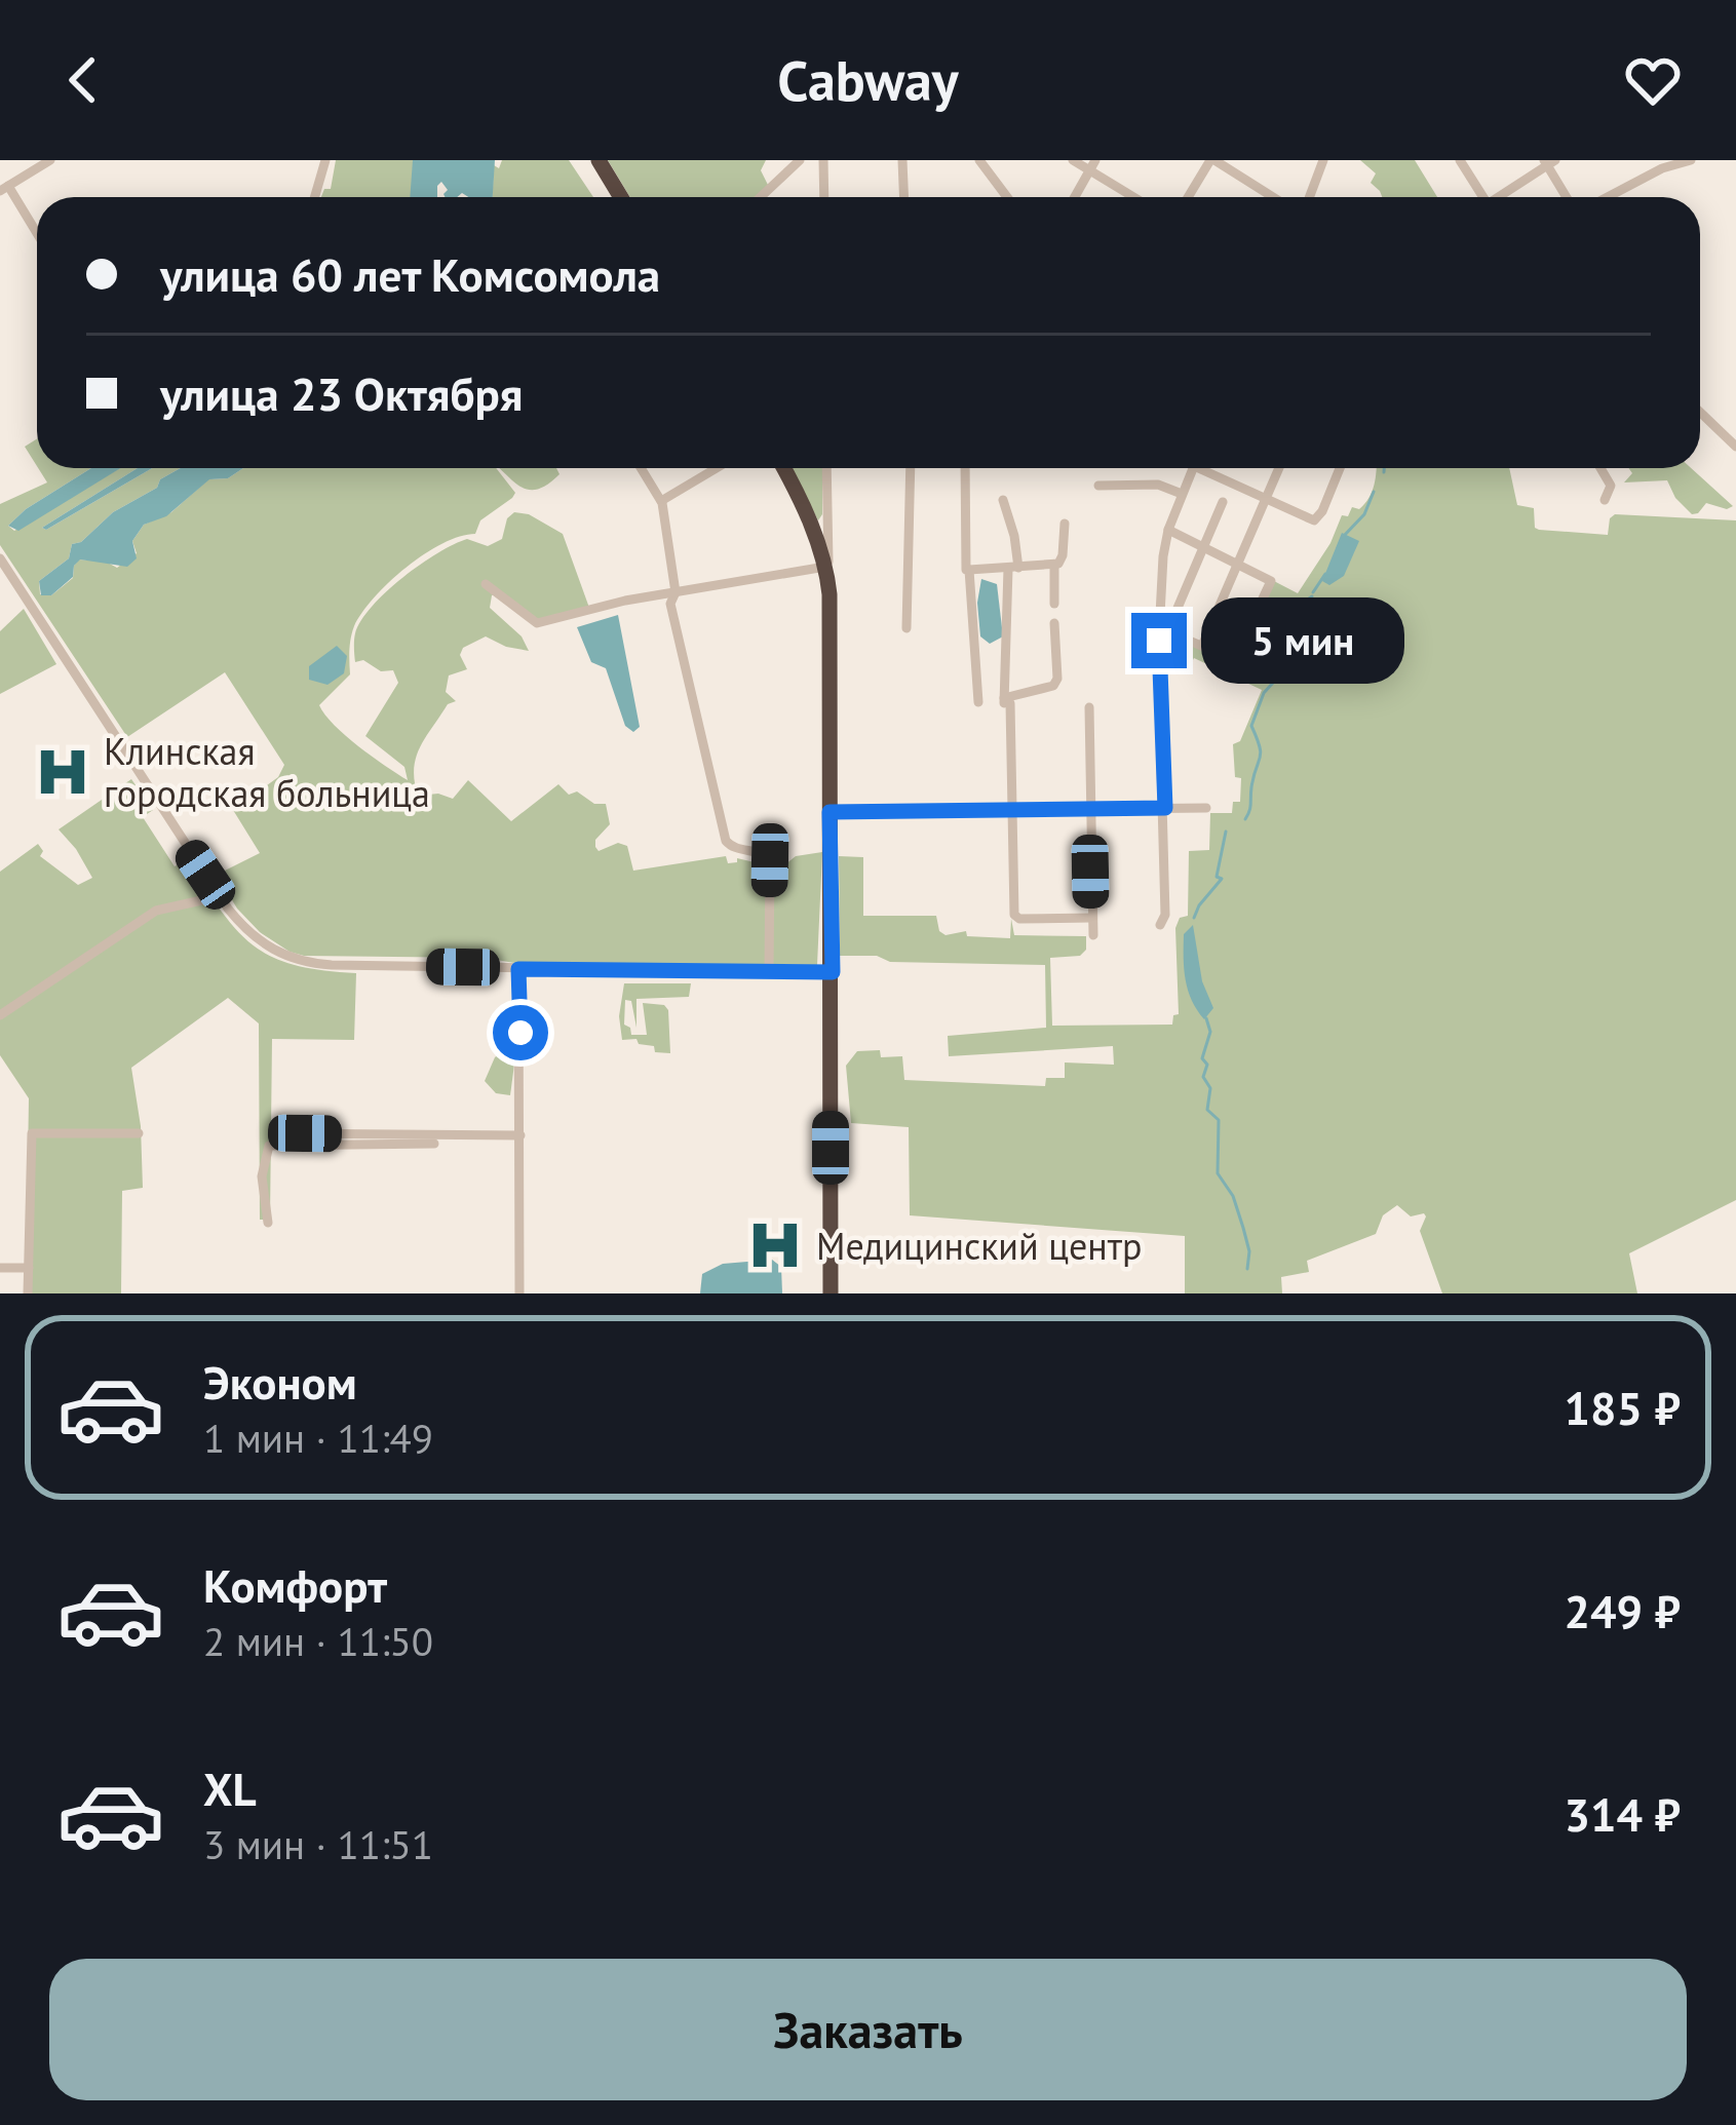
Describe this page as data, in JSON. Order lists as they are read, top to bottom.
{
  "places": {
    "hospital": ["Клинская городская больница", "Медицинский центр"]
  },
  "page": {
    "header": "Cabway",
    "banner": ["улица 60 лет Комсомола", "улица 23 Октября"],
    "bubble": "5 мин",
    "list": [
      {
        "name": "Эконом",
        "note": "1 мин · 11:49",
        "value": "185 ₽"
      },
      {
        "name": "Комфорт",
        "note": "2 мин · 11:50",
        "value": "249 ₽"
      },
      {
        "name": "XL",
        "note": "3 мин · 11:51",
        "value": "314 ₽"
      }
    ],
    "buttons": "Заказать"
  }
}
